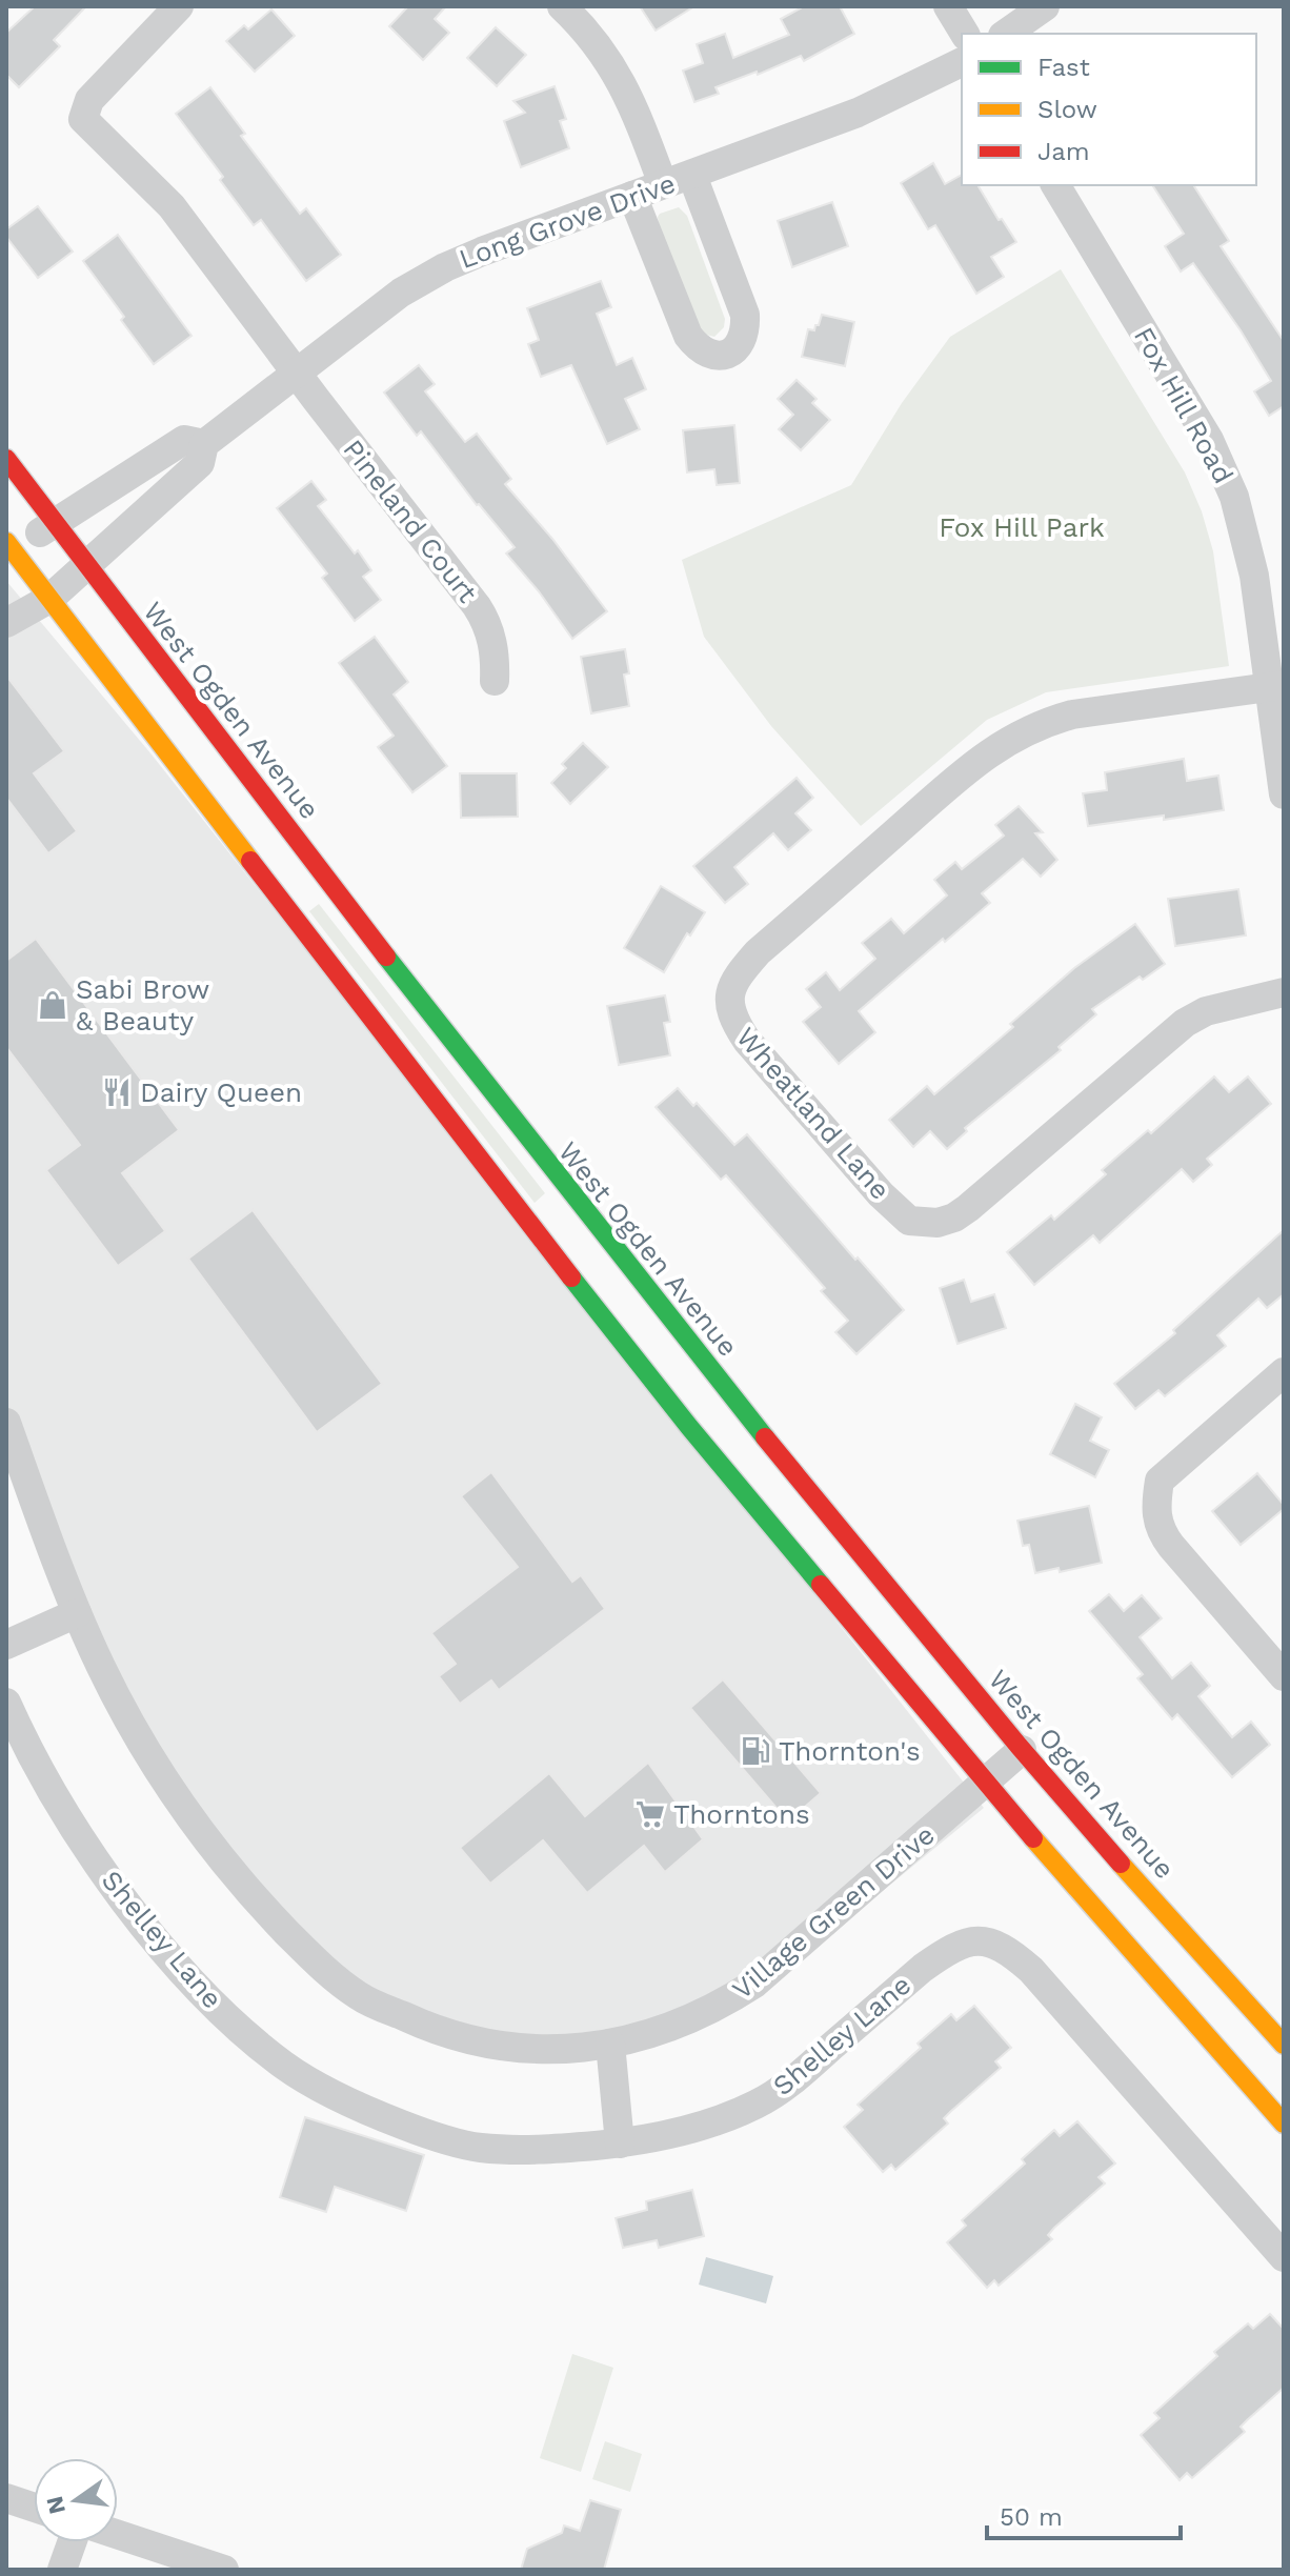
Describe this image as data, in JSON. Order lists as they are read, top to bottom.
{
  "streets": {
    "main road": ["West Ogden Avenue"],
    "street": [
      "Long Grove Drive",
      "Fox Hill Road",
      "Pineland Court",
      "Wheatland Lane",
      "Village Green Drive",
      "Shelley Lane"
    ]
  },
  "crossings": [
    ["Long Grove Drive", "Pineland Court"],
    ["Long Grove Drive", "West Ogden Avenue"],
    ["Fox Hill Road", "Wheatland Lane"],
    ["West Ogden Avenue", "Village Green Drive"]
  ],
  "parks": ["Fox Hill Park"],
  "places": {
    "shop": ["Sabi Brow & Beauty"],
    "restaurant": ["Dairy Queen"],
    "fuel station": ["Thornton's"],
    "supermarket": ["Thorntons"]
  },
  "legend": ["Fast", "Slow", "Jam"],
  "scale_bar": "50 m",
  "north": "left"
}
